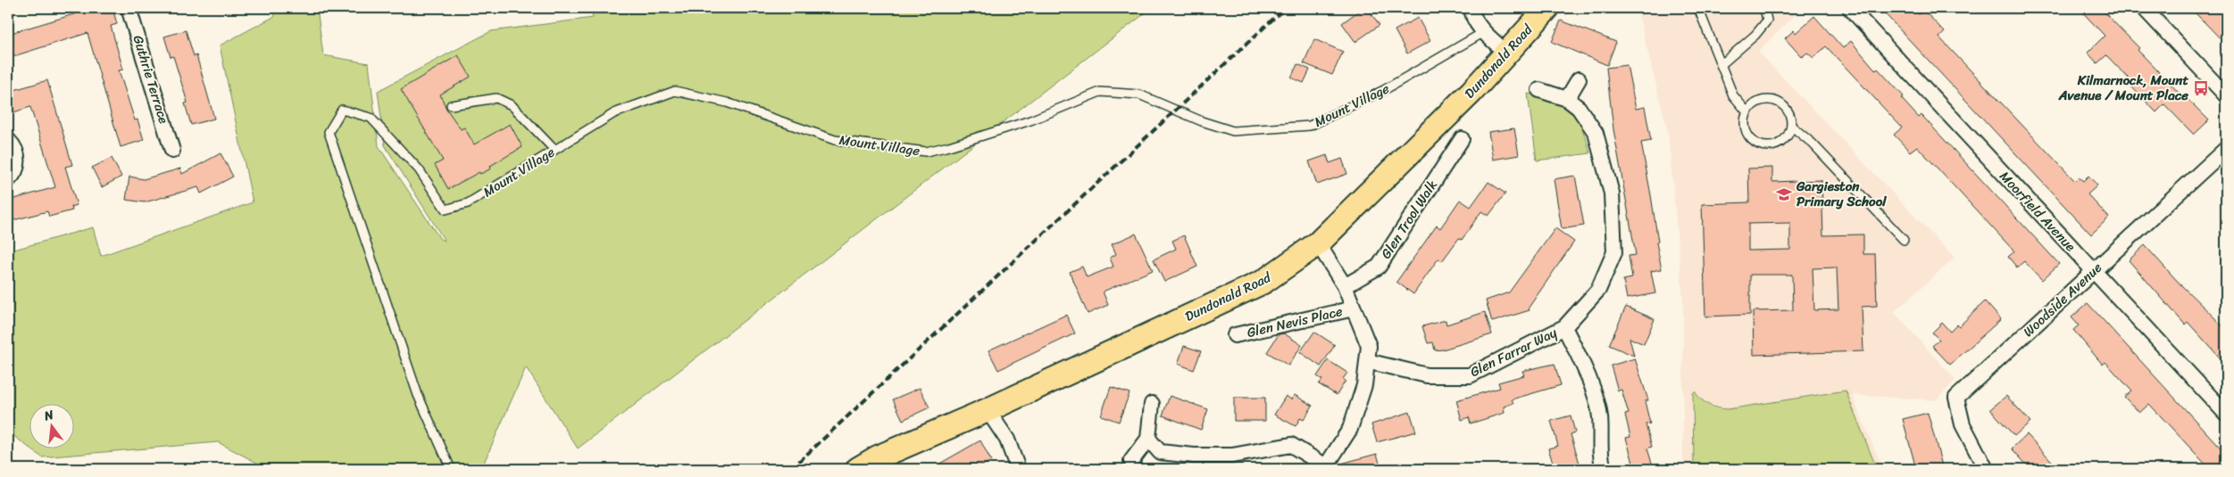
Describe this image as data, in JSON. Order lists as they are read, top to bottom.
{
  "streets": {
    "main road": ["Dundonald Road"],
    "street": [
      "Guthrie Terrace",
      "Moorfield Avenue",
      "Glen Trool Walk",
      "Woodside Avenue",
      "Glen Nevis Place",
      "Glen Farrar Way"
    ],
    "lane": ["Mount Village"]
  },
  "crossings": [
    ["Moorfield Avenue", "Woodside Avenue"]
  ],
  "places": {
    "bus stop": ["Kilmarnock, Mount Avenue / Mount Place"],
    "school or university": ["Gargieston Primary School"]
  },
  "north": "top"
}
